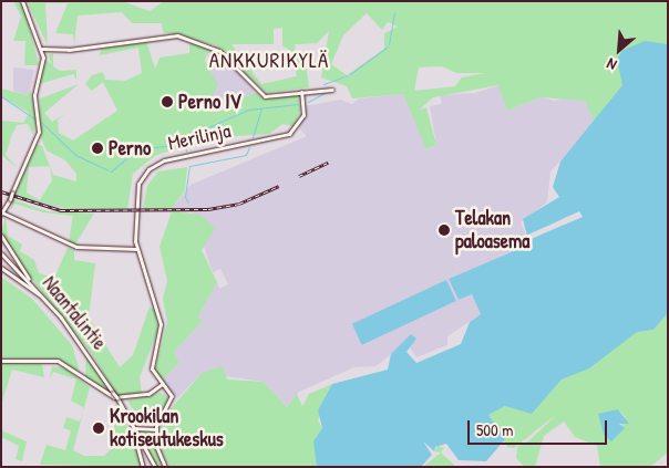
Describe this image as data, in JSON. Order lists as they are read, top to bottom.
{
  "streets": {
    "street": ["Merilinja", "Naantalintie"]
  },
  "districts": ["ANKKURIKYLÄ"],
  "places": [
    "Perno IV",
    "Perno",
    "Telakan paloasema",
    "Krookilan kotiseutukeskus"
  ],
  "scale_bar": "500 m",
  "north": "bottom left"
}
